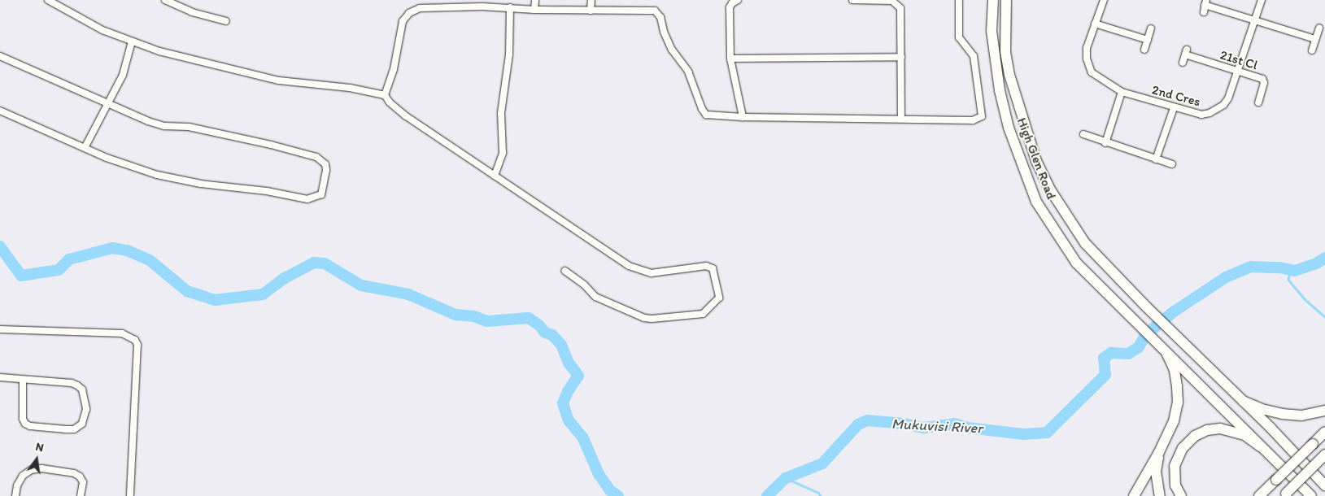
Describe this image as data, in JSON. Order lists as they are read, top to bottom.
{
  "streets": {
    "main road": ["High Glen Road"],
    "street": ["21st Cl", "2nd Cres"]
  },
  "crossings": [
    ["21st Cl", "2nd Cres"]
  ],
  "water": ["Mukuvisi River"],
  "north": "top"
}
